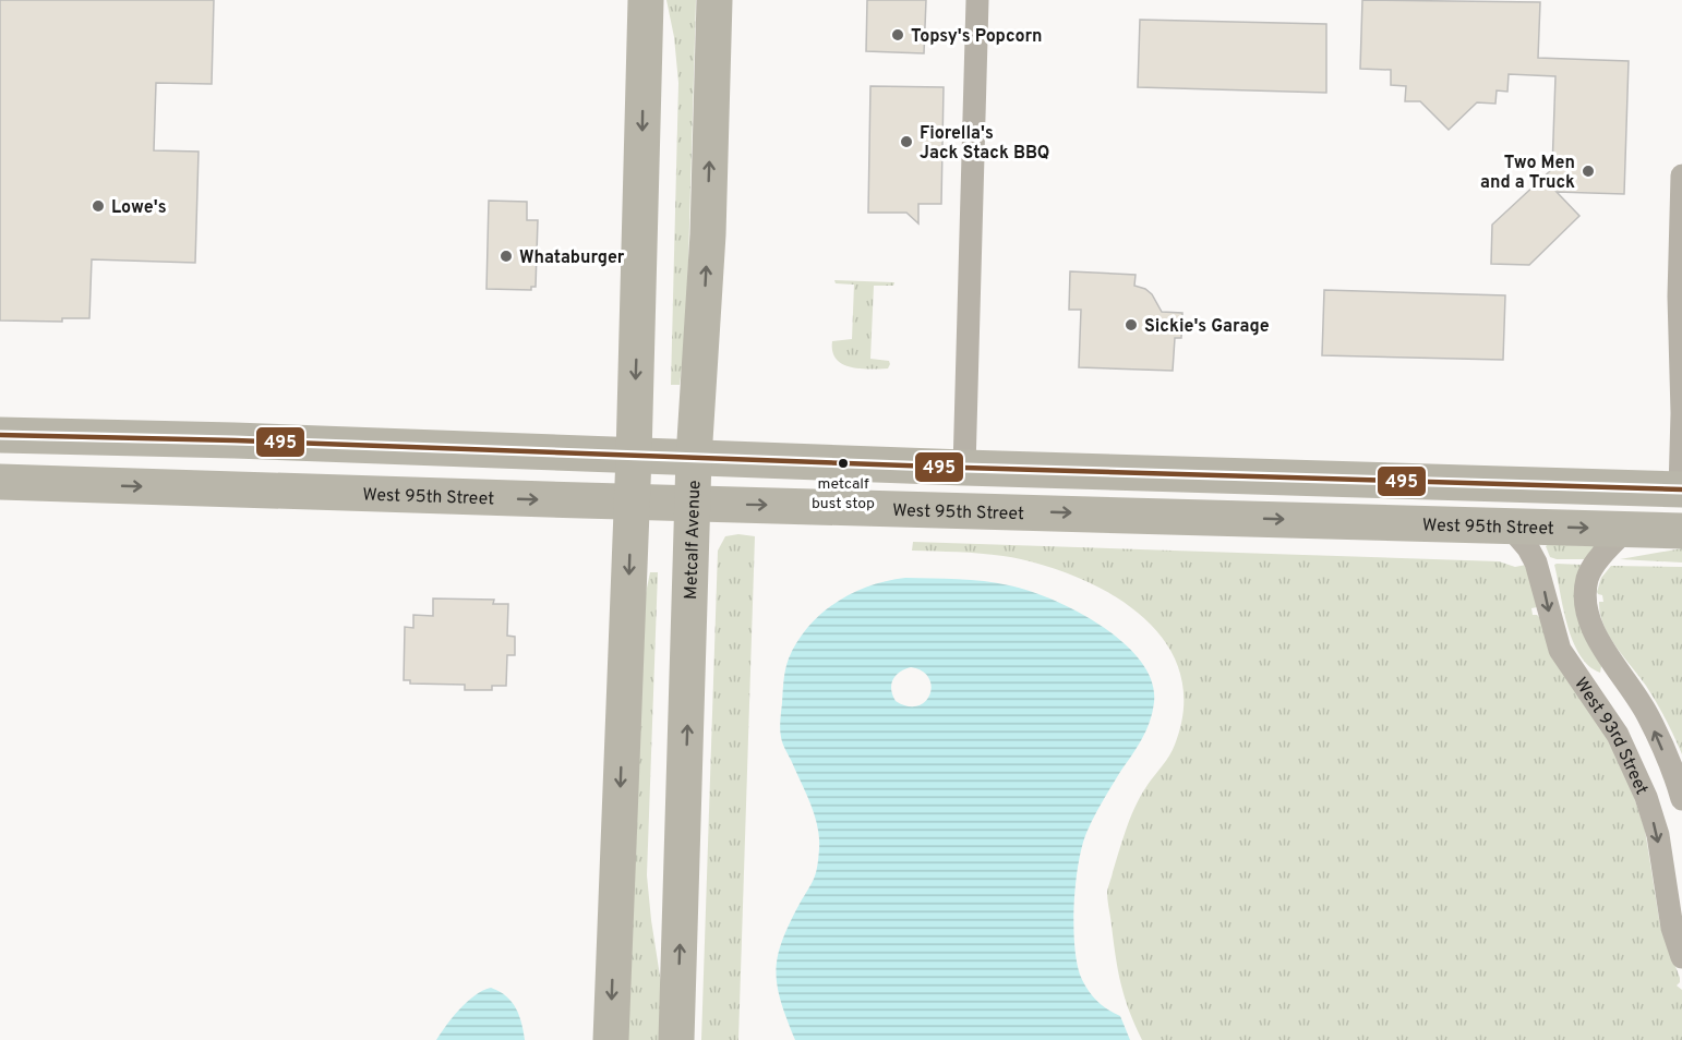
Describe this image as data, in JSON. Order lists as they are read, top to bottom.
{
  "streets": {
    "main road": ["West 95th Street", "Metcalf Avenue"],
    "street": ["West 93rd Street"]
  },
  "crossings": [
    ["West 95th Street", "Metcalf Avenue"],
    ["West 95th Street", "West 93rd Street"]
  ],
  "places": [
    "Topsy's Popcorn",
    "Fiorella's Jack Stack BBQ",
    "Two Men and a Truck",
    "Lowe's",
    "Whataburger",
    "Sickie's Garage",
    "metcalf bust stop"
  ],
  "lines": ["transit line 495"]
}
